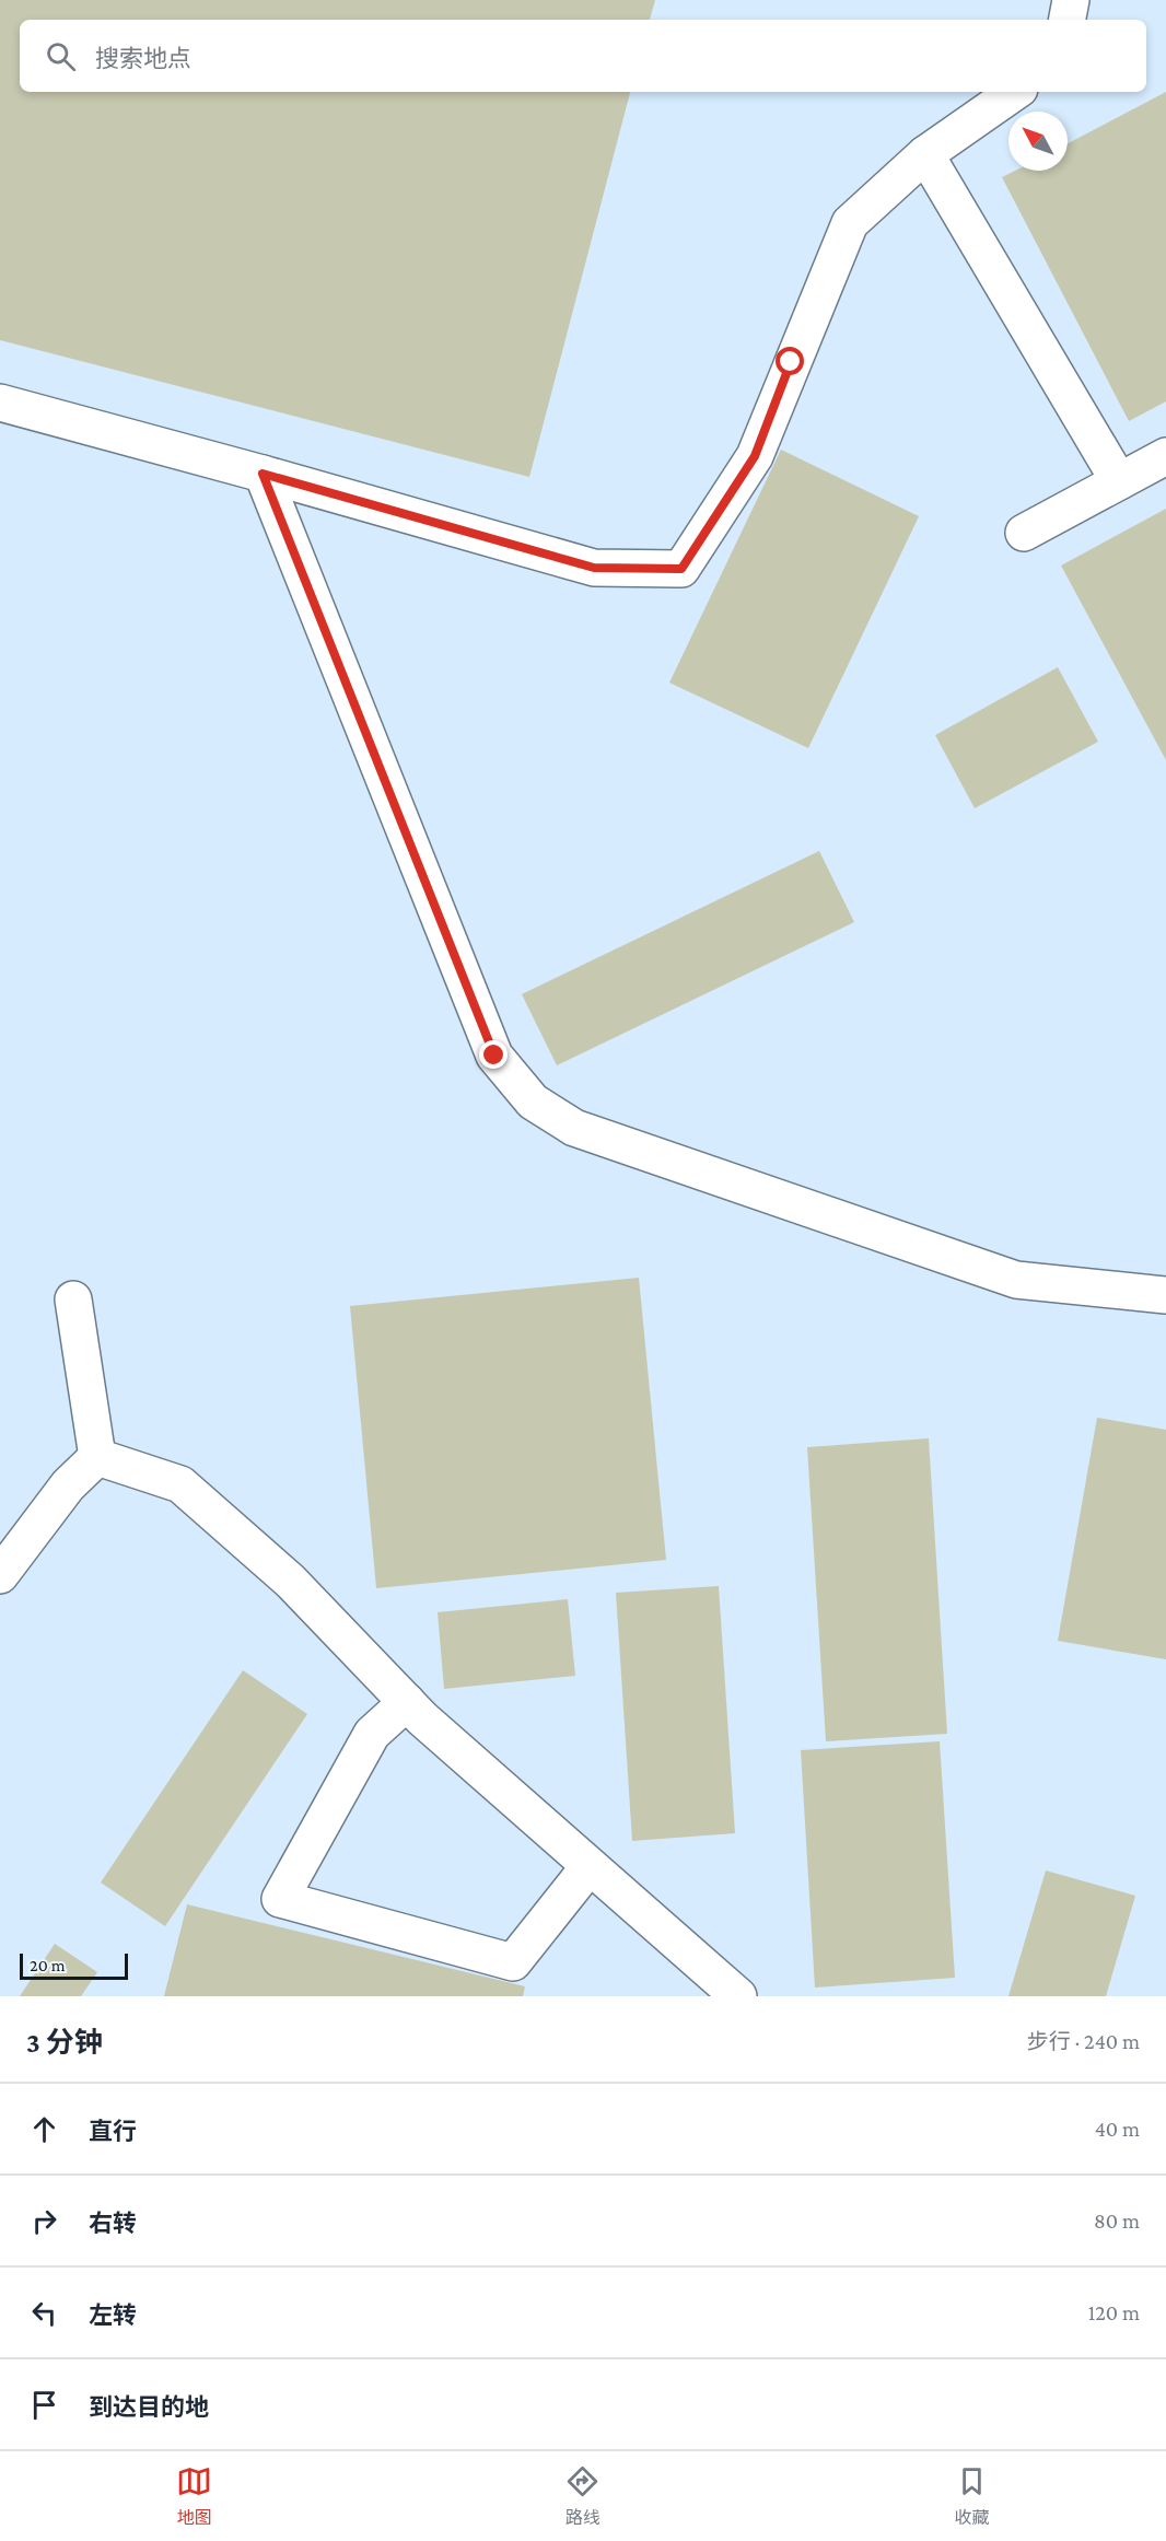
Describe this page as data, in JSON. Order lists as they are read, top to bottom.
{
  "scale_bar": "20 m",
  "north": "top left",
  "page": {
    "search": "搜索地点",
    "scale": "20 m",
    "heading": ["3 分钟", "步行 · 240 m"],
    "list": [
      ["直行", "40 m"],
      ["右转", "80 m"],
      ["左转", "120 m"],
      "到达目的地"
    ],
    "nav": ["地图", "路线", "收藏"]
  }
}
